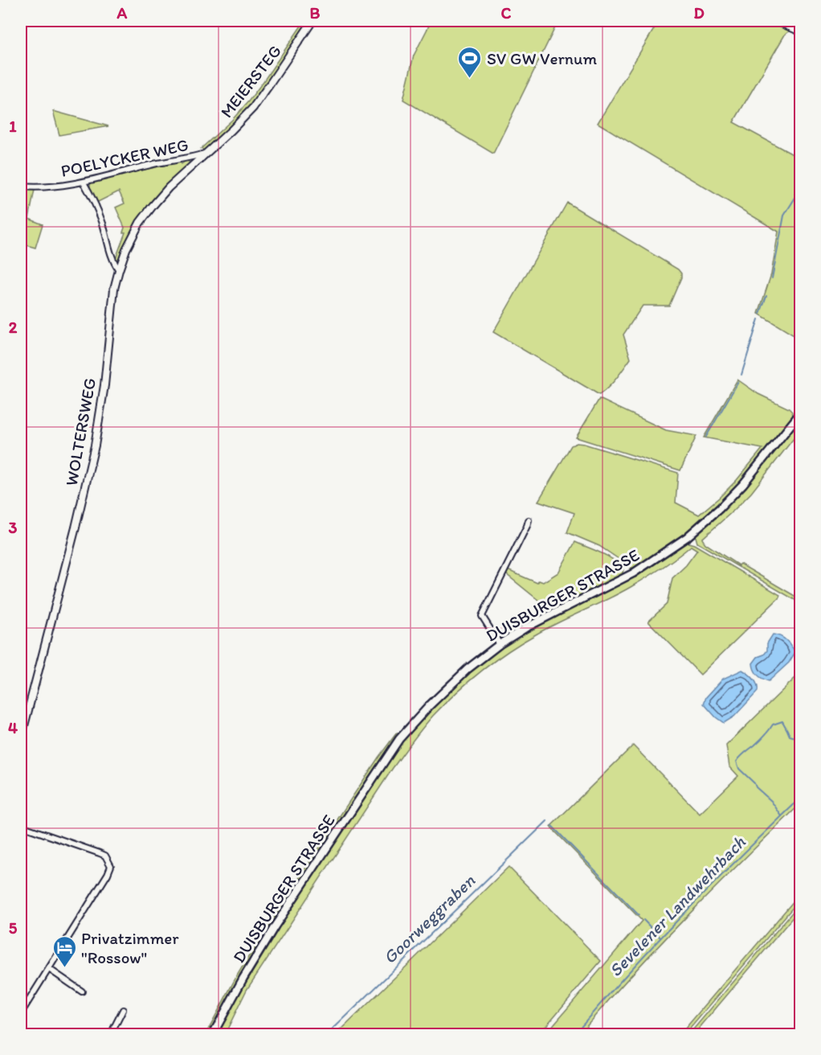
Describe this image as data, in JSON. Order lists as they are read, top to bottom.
{
  "streets": {
    "main road": ["DUISBURGER STRASSE"],
    "street": ["MEIERSTEG", "POELYCKER WEG", "WOLTERSWEG"]
  },
  "crossings": [
    ["MEIERSTEG", "POELYCKER WEG"],
    ["MEIERSTEG", "WOLTERSWEG"],
    ["POELYCKER WEG", "WOLTERSWEG"]
  ],
  "water": ["Sevelener Landwehrbach", "Goorweggraben"],
  "places": {
    "sports": ["SV GW Vernum"],
    "hotel": ["Privatzimmer \"Rossow\""]
  },
  "grid": {
    "columns": [
      "A",
      "B",
      "C",
      "D"
    ],
    "rows": [
      "1",
      "2",
      "3",
      "4",
      "5"
    ]
  }
}
